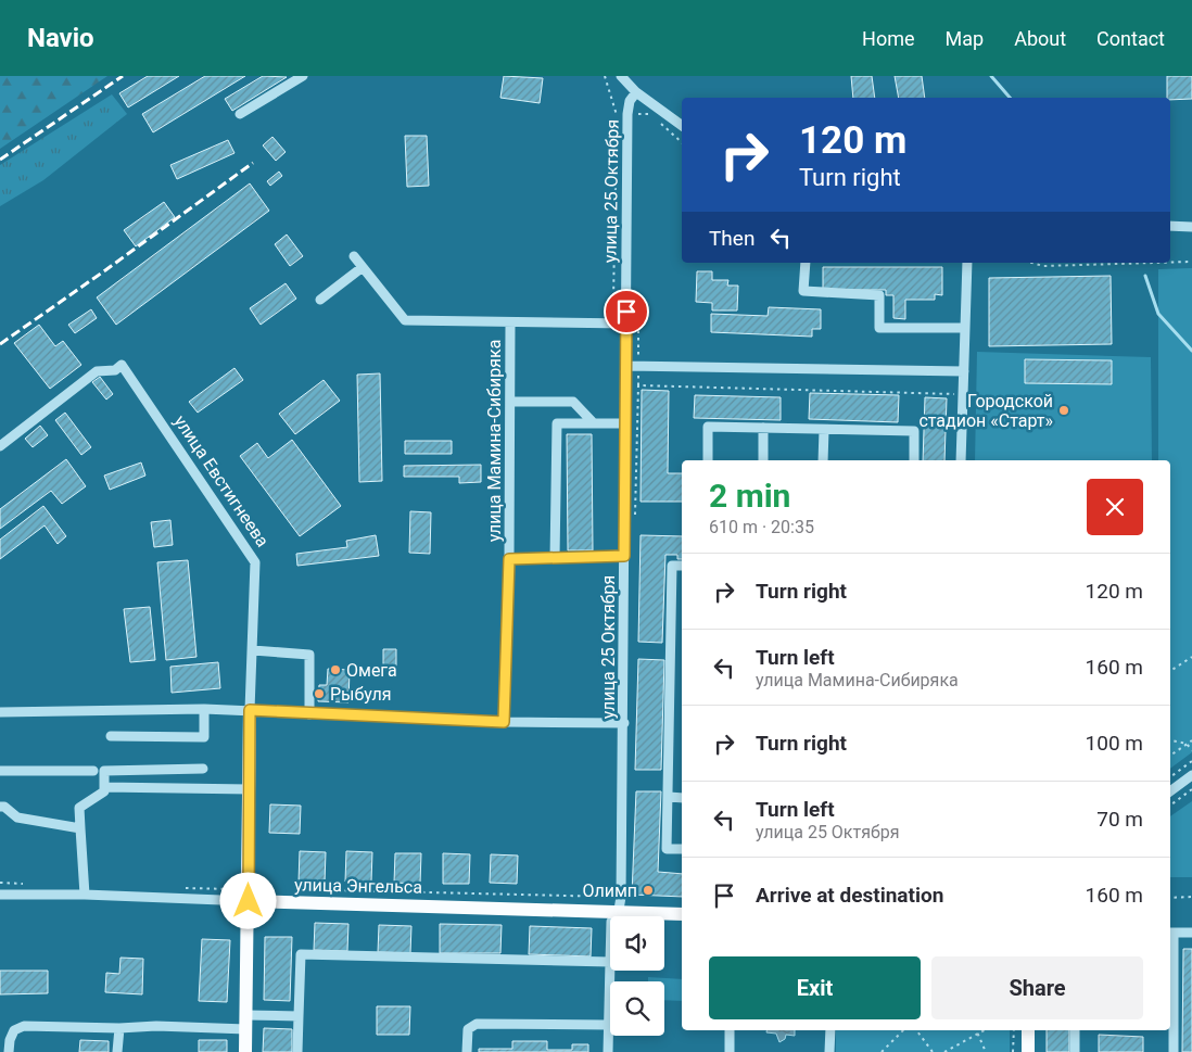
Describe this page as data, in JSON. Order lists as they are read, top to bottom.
{
  "streets": {
    "main road": ["улица Евстигнеева", "улица Энгельса"],
    "street": ["улица 25 Октября", "улица Мамина-Сибиряка"]
  },
  "crossings": [
    ["улица 25 Октября", "улица Энгельса"],
    ["улица Евстигнеева", "улица Энгельса"]
  ],
  "places": [
    "Городской стадион «Старт»",
    "Омега",
    "Рыбуля",
    "Олимп"
  ],
  "page": {
    "header": "Navio",
    "nav": [
      "Home",
      "Map",
      "About",
      "Contact"
    ],
    "turn": ["120 m", "Turn right"],
    "then": "Then",
    "heading": ["2 min", "610 m · 20:35"],
    "list": [
      {
        "name": "Turn right",
        "value": "120 m"
      },
      {
        "name": "Turn left",
        "note": "улица Мамина-Сибиряка",
        "value": "160 m"
      },
      {
        "name": "Turn right",
        "value": "100 m"
      },
      {
        "name": "Turn left",
        "note": "улица 25 Октября",
        "value": "70 m"
      },
      {
        "name": "Arrive at destination",
        "value": "160 m"
      }
    ],
    "buttons": ["Exit", "Share"]
  }
}
